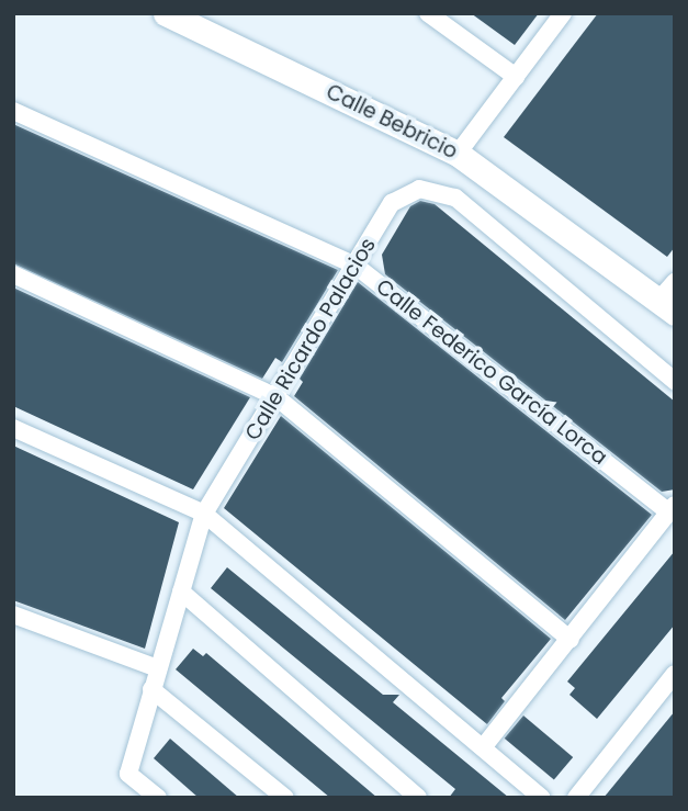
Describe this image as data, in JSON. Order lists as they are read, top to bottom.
{
  "streets": {
    "street": ["Calle Bebricio", "Calle Ricardo Palacios", "Calle Federico García Lorca"]
  },
  "crossings": [
    ["Calle Ricardo Palacios", "Calle Federico García Lorca"]
  ]
}
